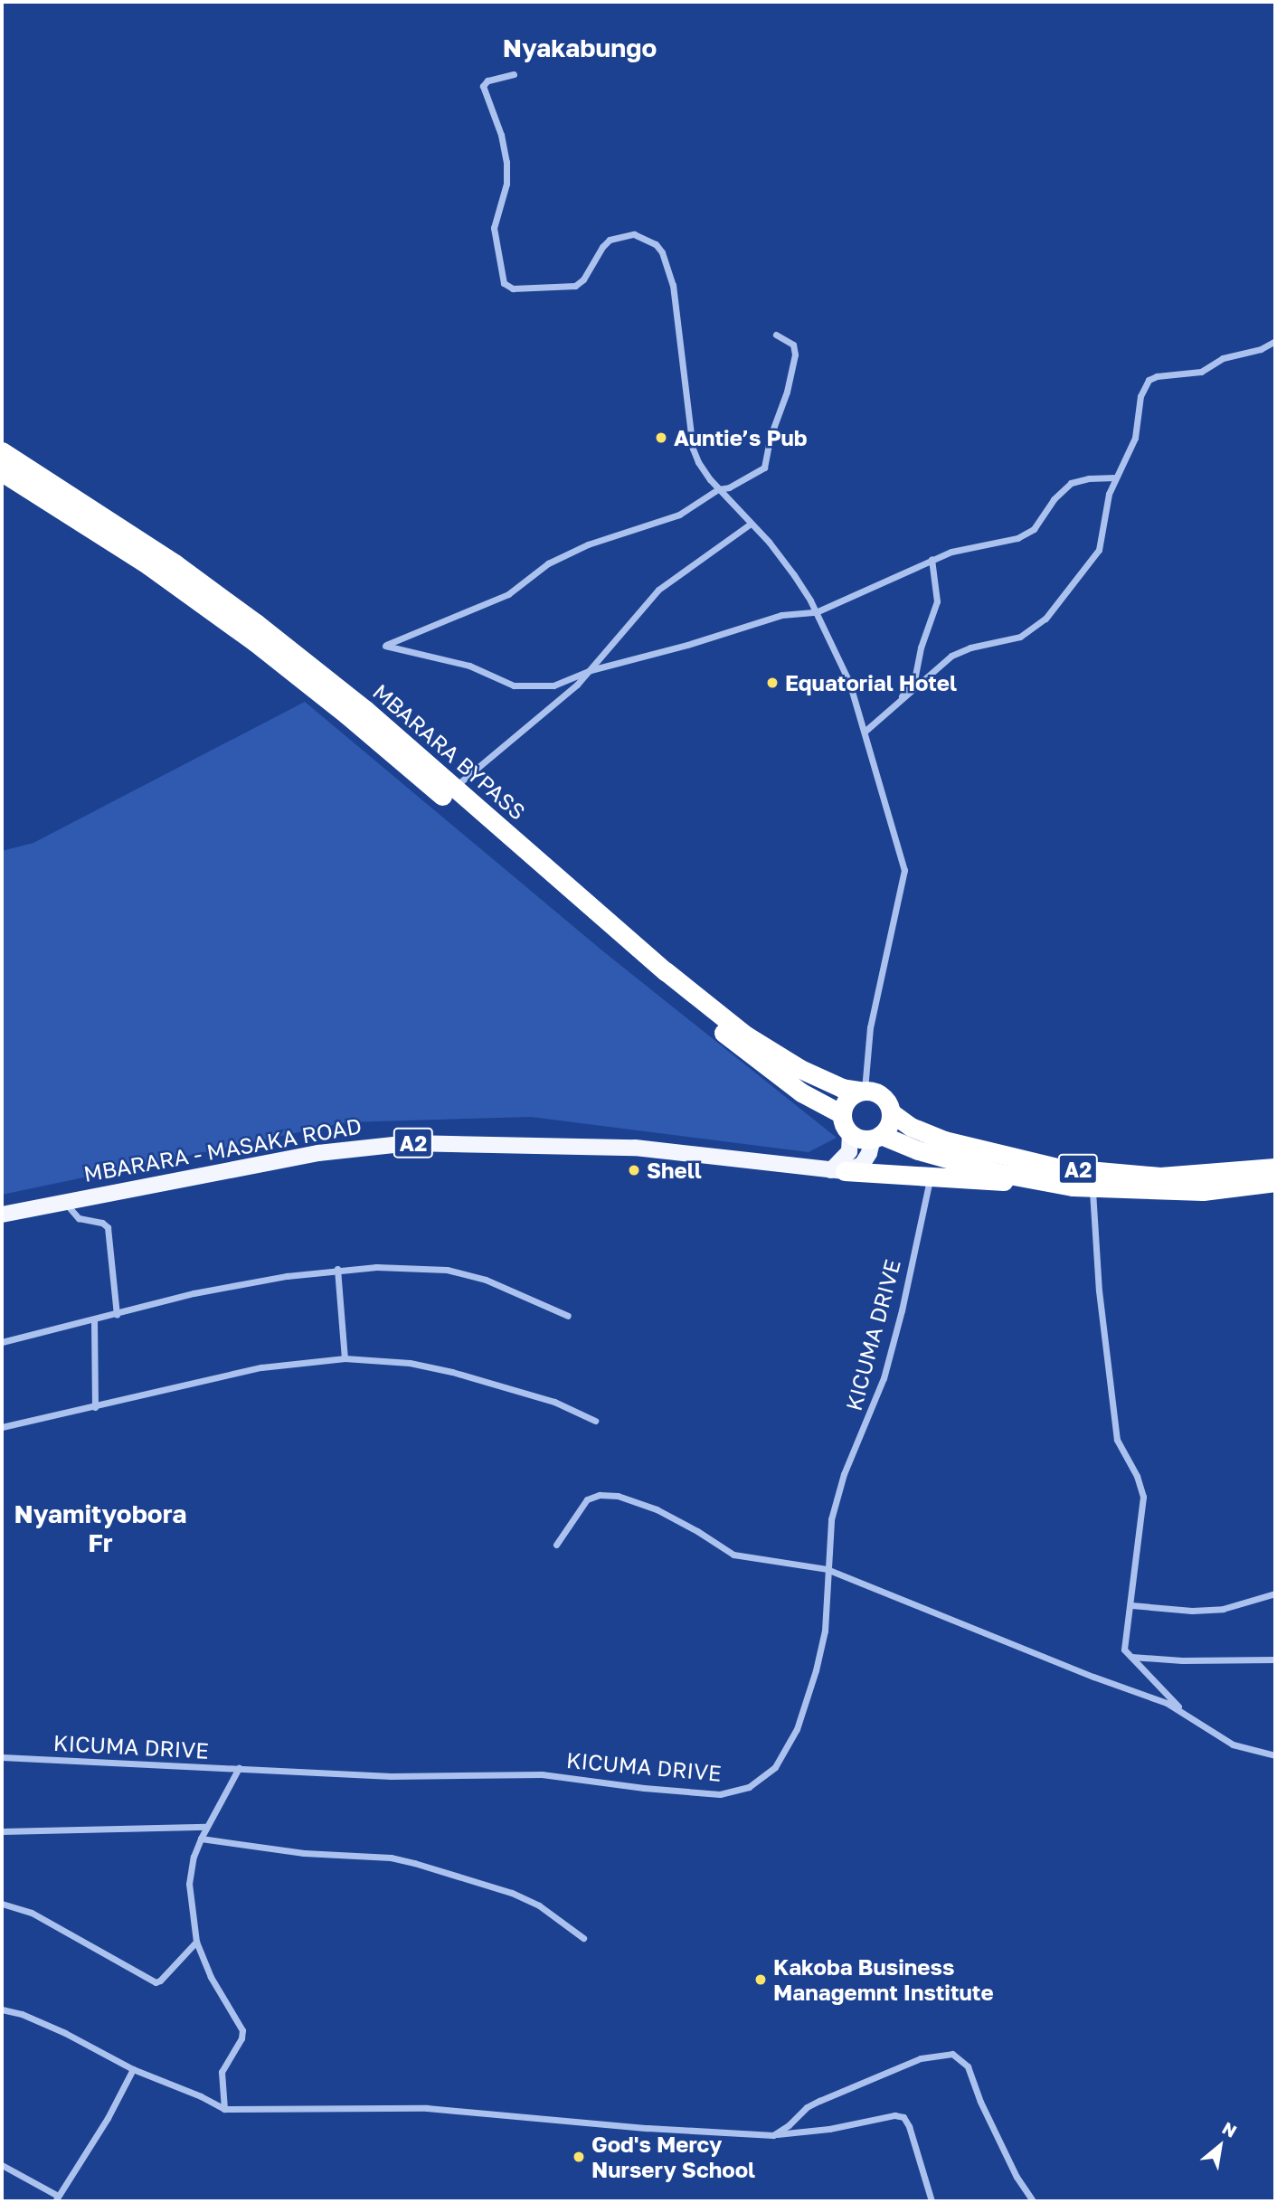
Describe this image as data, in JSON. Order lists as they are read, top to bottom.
{
  "streets": {
    "highway": ["MBARARA BYPASS", "A2"],
    "main road": ["MBARARA - MASAKA ROAD"],
    "street": ["KICUMA DRIVE"]
  },
  "crossings": [
    ["MBARARA BYPASS", "A2"],
    ["A2", "MBARARA - MASAKA ROAD"],
    ["A2", "KICUMA DRIVE"]
  ],
  "districts": ["Nyakabungo", "Nyamityobora Fr"],
  "places": [
    "Auntie’s Pub",
    "Equatorial Hotel",
    "Shell",
    "Kakoba Business Managemnt Institute",
    "God's Mercy Nursery School"
  ],
  "north": "top right"
}
